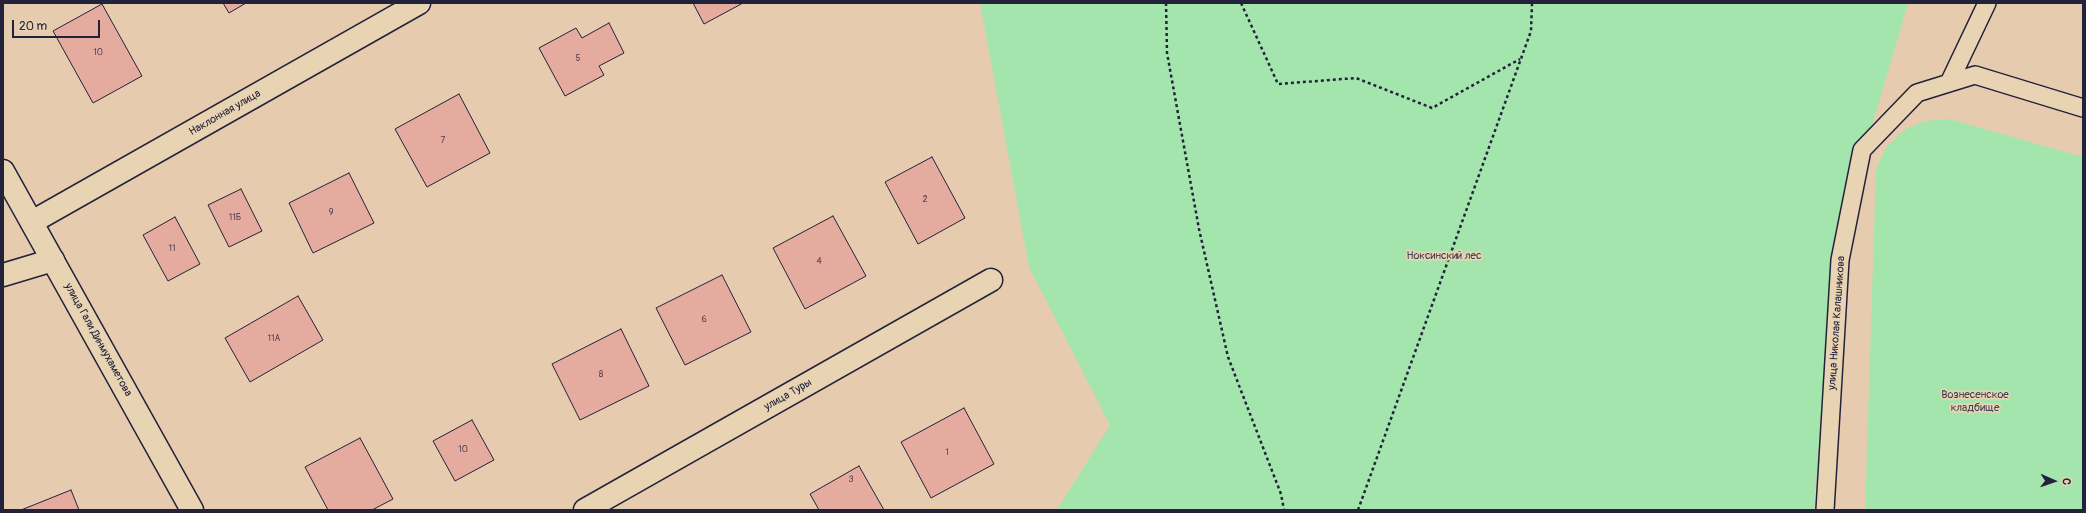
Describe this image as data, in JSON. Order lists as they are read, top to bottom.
{
  "streets": {
    "street": ["Наклонная улица", "улица Гали Динмухаметова", "улица Туры"],
    "lane": ["улица Николая Калашникова"]
  },
  "crossings": [
    ["Наклонная улица", "улица Гали Динмухаметова"]
  ],
  "parks": ["Ноксинский лес", "Вознесенское кладбище"],
  "house_numbers": [
    "10",
    "5",
    "7",
    "2",
    "9",
    "11Б",
    "11",
    "4",
    "6",
    "11А",
    "8",
    "10",
    "1",
    "3"
  ],
  "scale_bar": "20 m",
  "north": "right"
}
